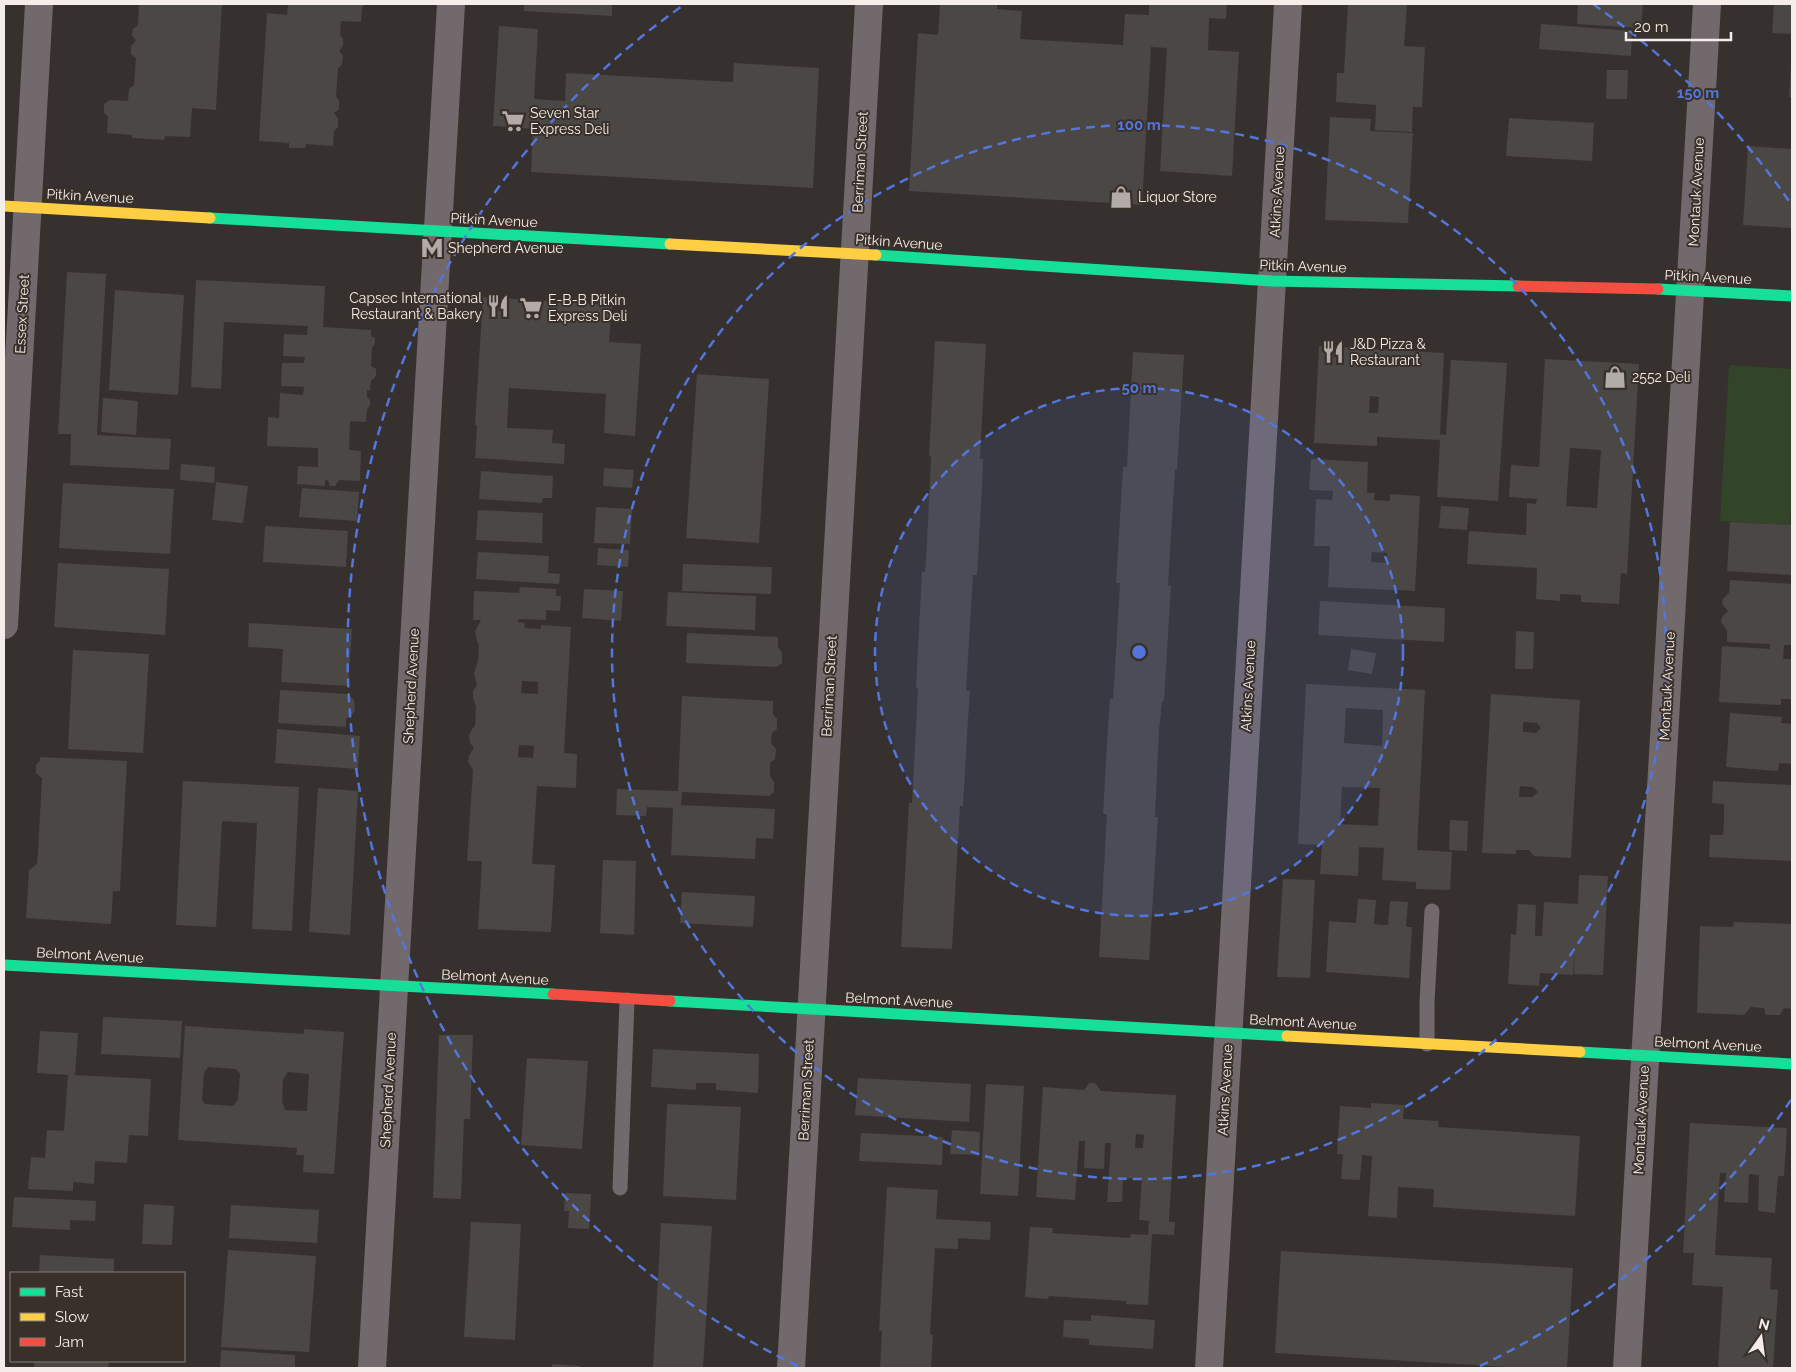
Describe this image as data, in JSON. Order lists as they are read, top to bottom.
{
  "streets": {
    "street": [
      "Berriman Street",
      "Atkins Avenue",
      "Montauk Avenue",
      "Pitkin Avenue",
      "Essex Street",
      "Shepherd Avenue",
      "Belmont Avenue"
    ]
  },
  "crossings": [
    ["Berriman Street", "Pitkin Avenue"],
    ["Berriman Street", "Belmont Avenue"],
    ["Atkins Avenue", "Pitkin Avenue"],
    ["Atkins Avenue", "Belmont Avenue"],
    ["Montauk Avenue", "Pitkin Avenue"],
    ["Montauk Avenue", "Belmont Avenue"],
    ["Pitkin Avenue", "Essex Street"],
    ["Pitkin Avenue", "Shepherd Avenue"],
    ["Shepherd Avenue", "Belmont Avenue"]
  ],
  "places": {
    "supermarket": ["Seven Star Express Deli", "E-B-B Pitkin Express Deli"],
    "shop": ["Liquor Store", "2552 Deli"],
    "metro station": ["Shepherd Avenue"],
    "restaurant": ["Capsec International Restaurant & Bakery", "J&D Pizza & Restaurant"]
  },
  "legend": ["Fast", "Slow", "Jam"],
  "scale_bar": "20 m",
  "north": "top",
  "rings": ["150 m", "100 m", "50 m"]
}
